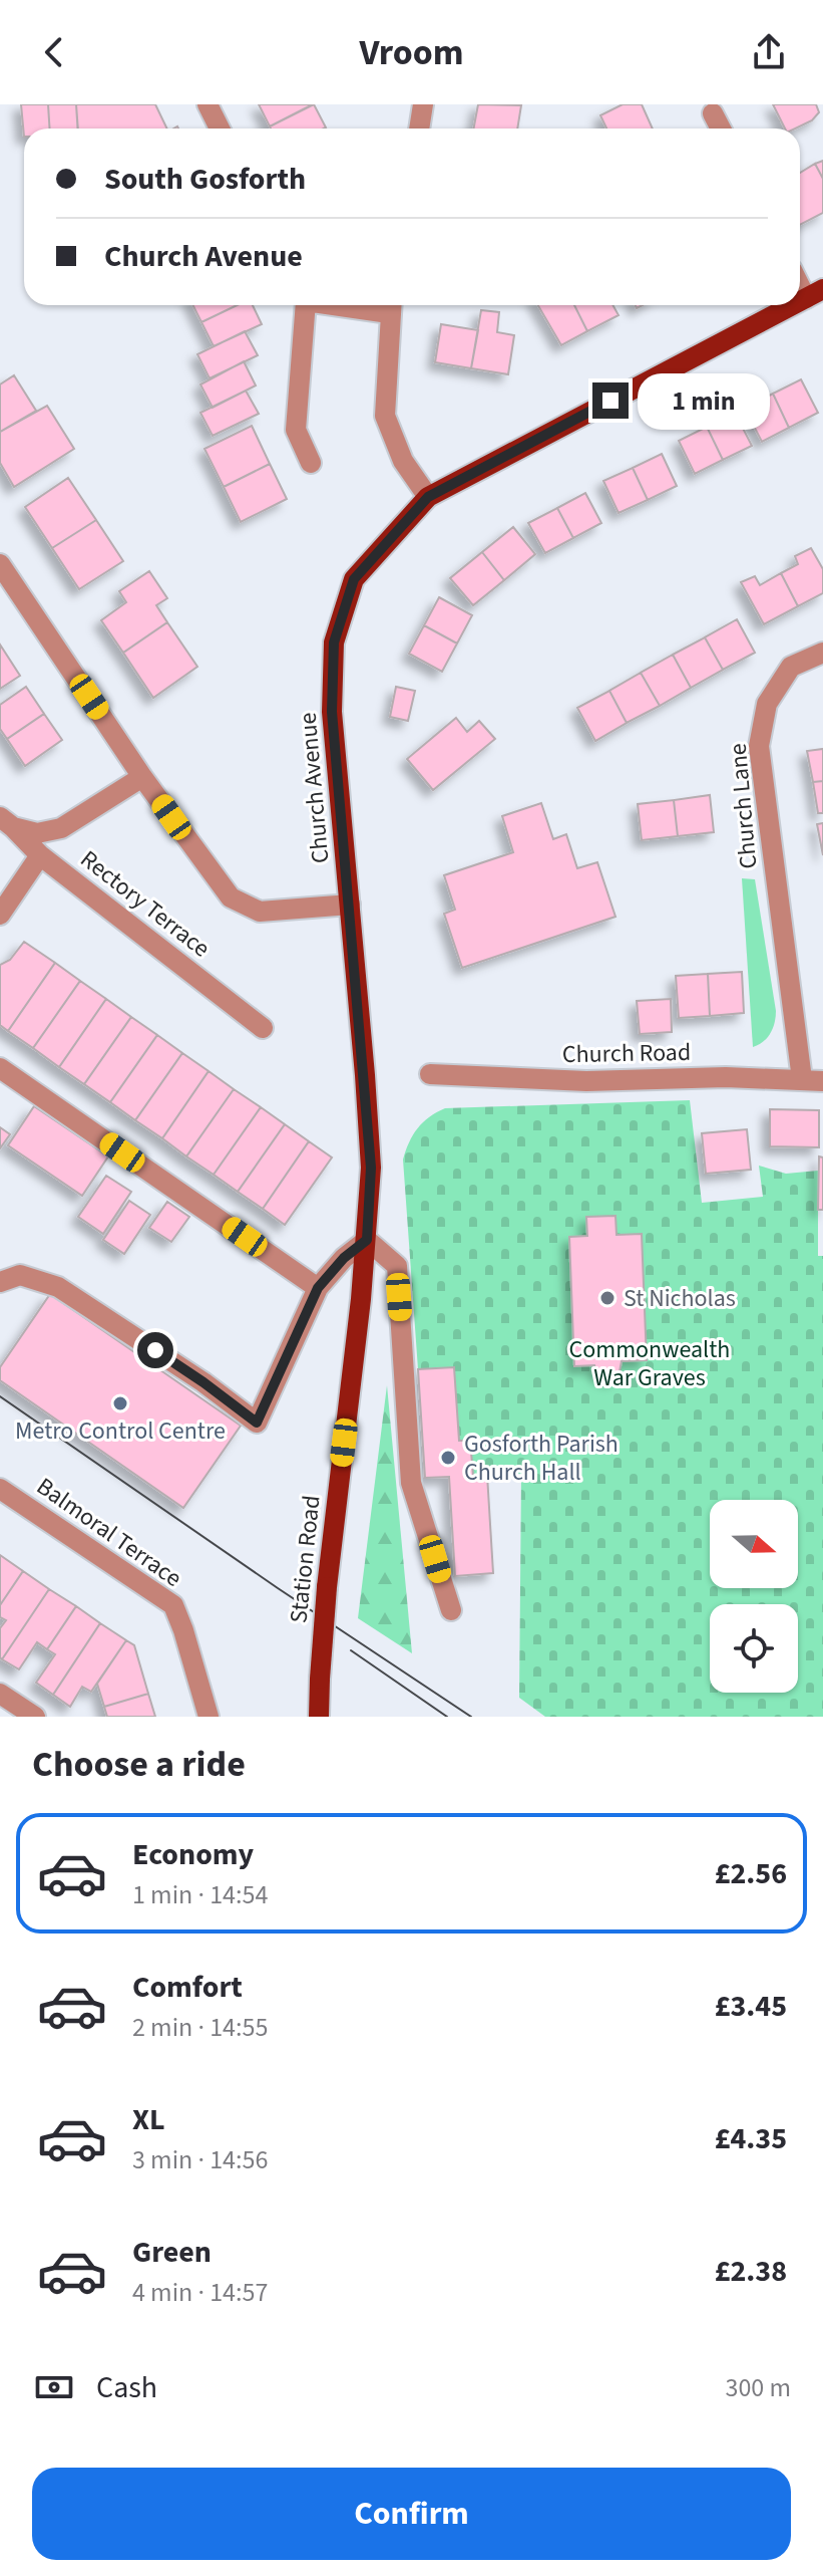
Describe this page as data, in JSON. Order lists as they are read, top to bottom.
{
  "streets": {
    "main road": ["Church Avenue", "Station Road"],
    "street": [
      "Church Lane",
      "Rectory Terrace",
      "Church Road",
      "Balmoral Terrace"
    ]
  },
  "crossings": [
    ["Church Avenue", "Station Road"],
    ["Church Lane", "Church Road"]
  ],
  "parks": ["Commonwealth War Graves"],
  "places": ["St Nicholas", "Metro Control Centre", "Gosforth Parish Church Hall"],
  "north": "right",
  "page": {
    "header": "Vroom",
    "banner": ["South Gosforth", "Church Avenue"],
    "bubble": "1 min",
    "heading": "Choose a ride",
    "list": [
      {
        "name": "Economy",
        "note": "1 min · 14:54",
        "value": "£2.56"
      },
      {
        "name": "Comfort",
        "note": "2 min · 14:55",
        "value": "£3.45"
      },
      {
        "name": "XL",
        "note": "3 min · 14:56",
        "value": "£4.35"
      },
      {
        "name": "Green",
        "note": "4 min · 14:57",
        "value": "£2.38"
      }
    ],
    "pay": ["Cash", "300 m"],
    "buttons": "Confirm"
  }
}
